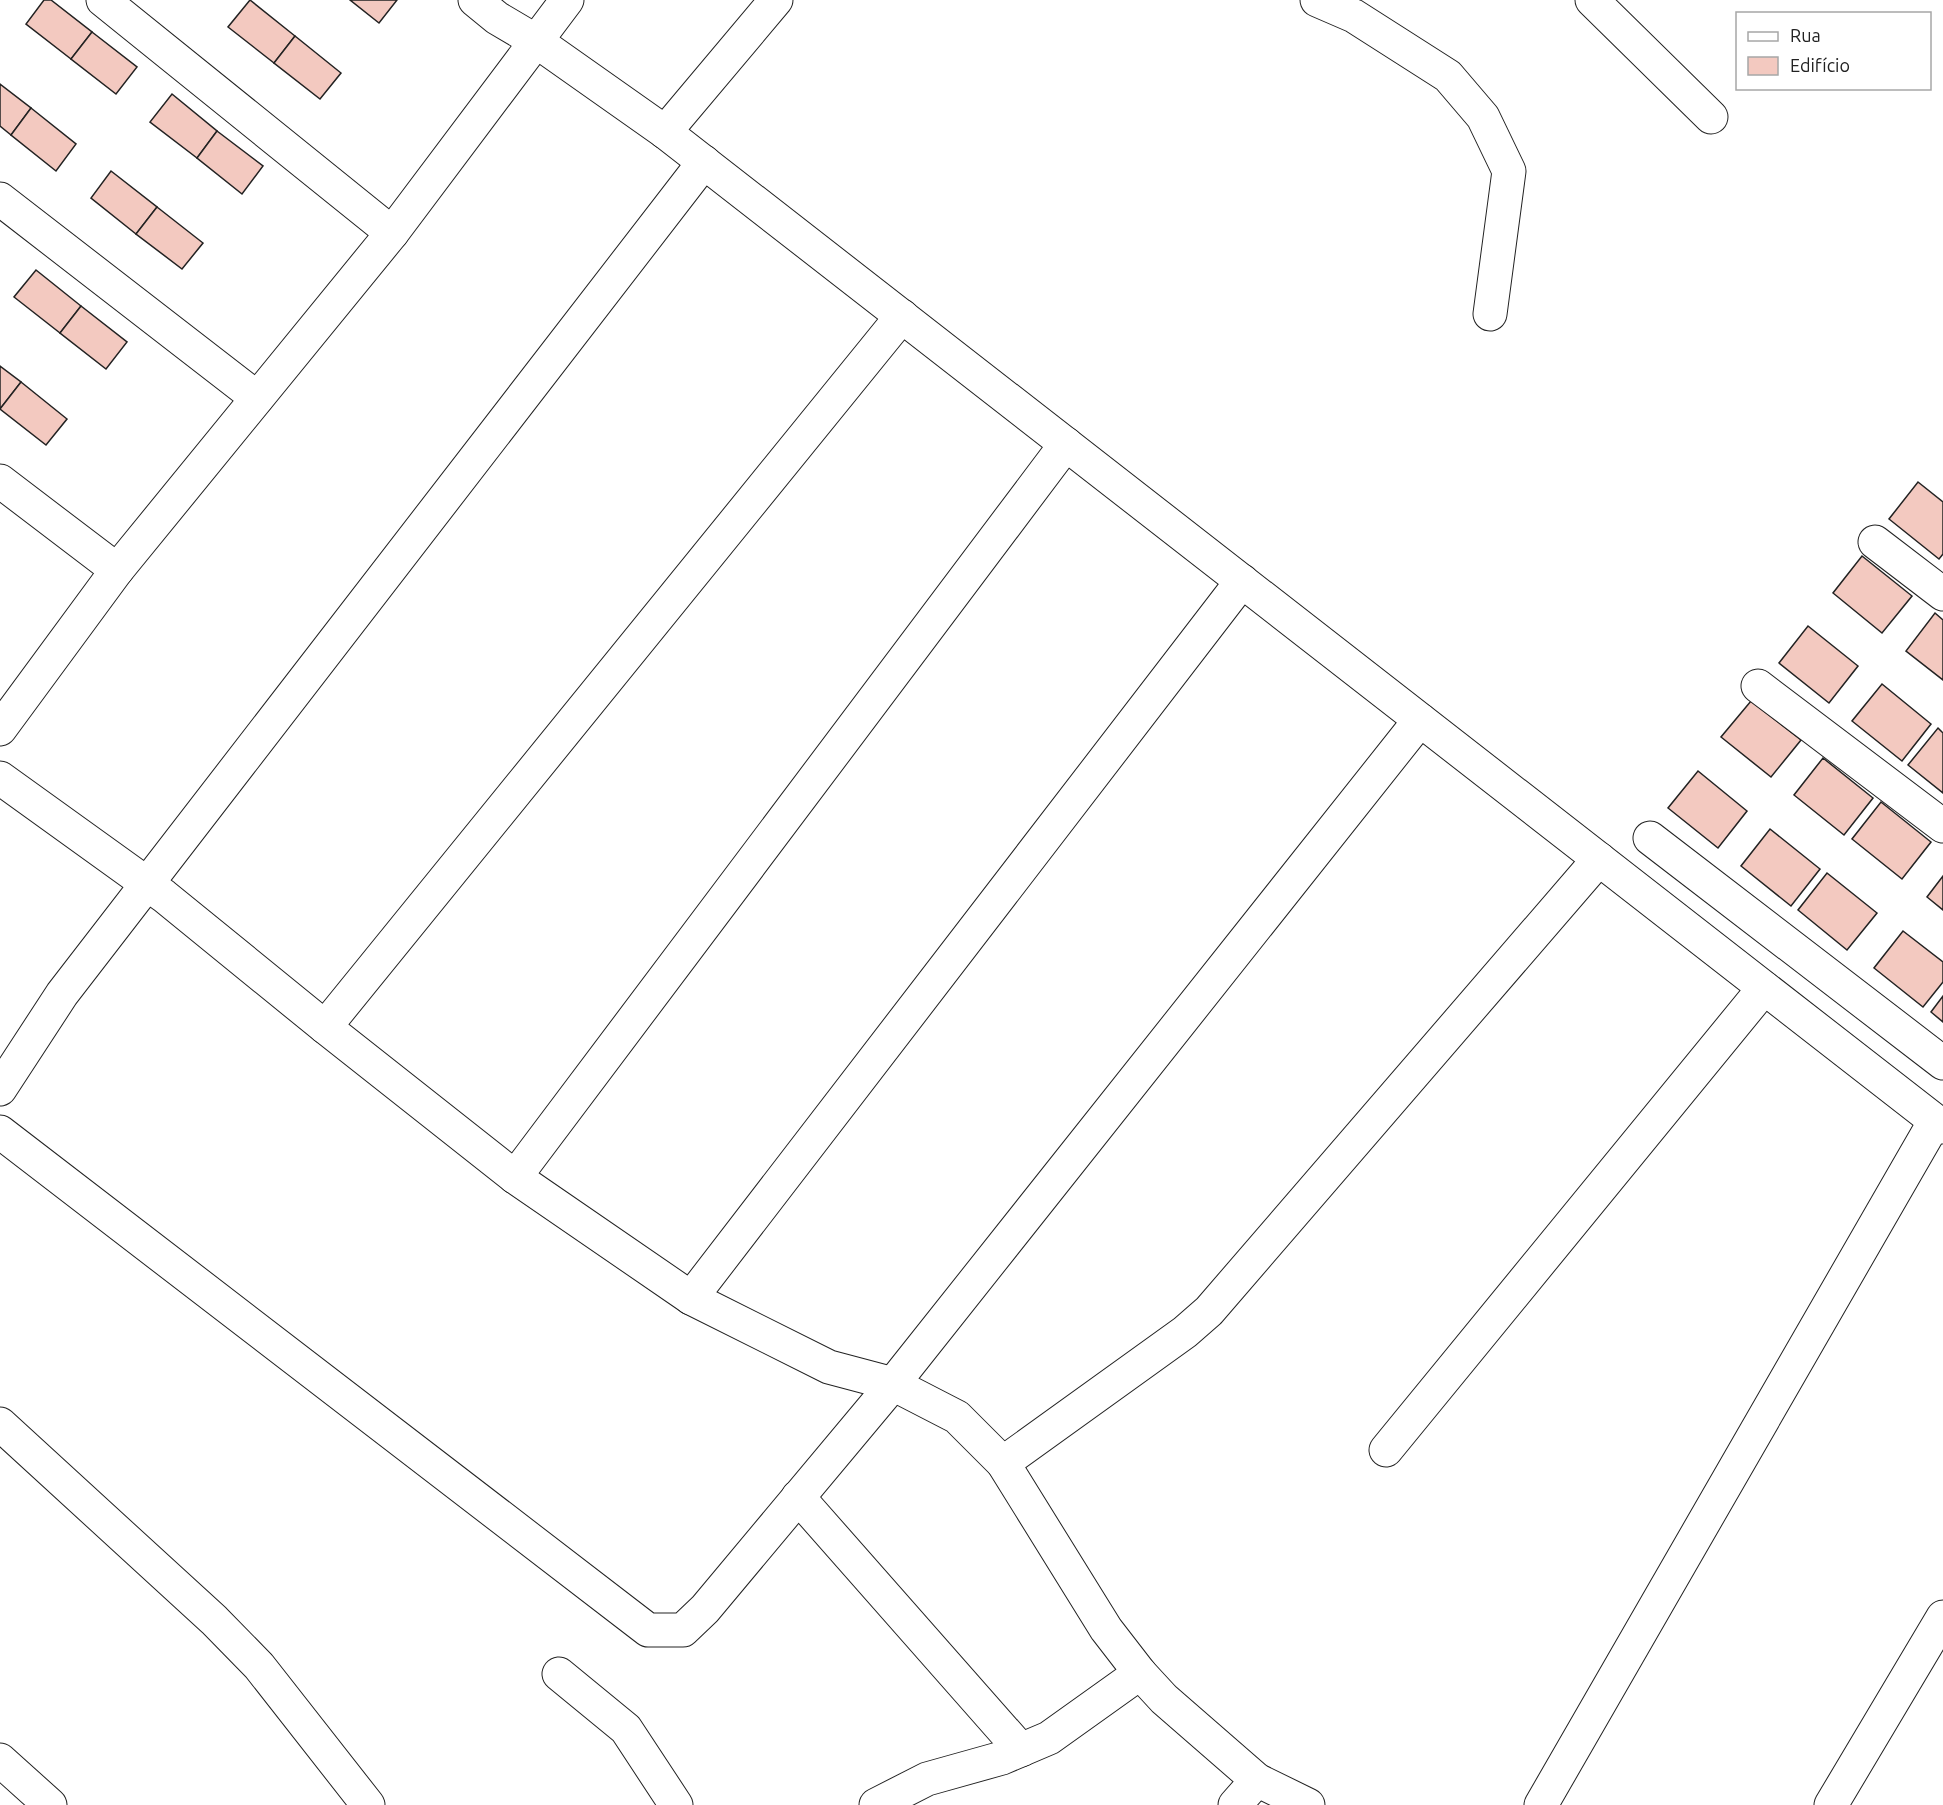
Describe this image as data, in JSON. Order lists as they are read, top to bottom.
{
  "legend": ["Rua", "Edifício"]
}
